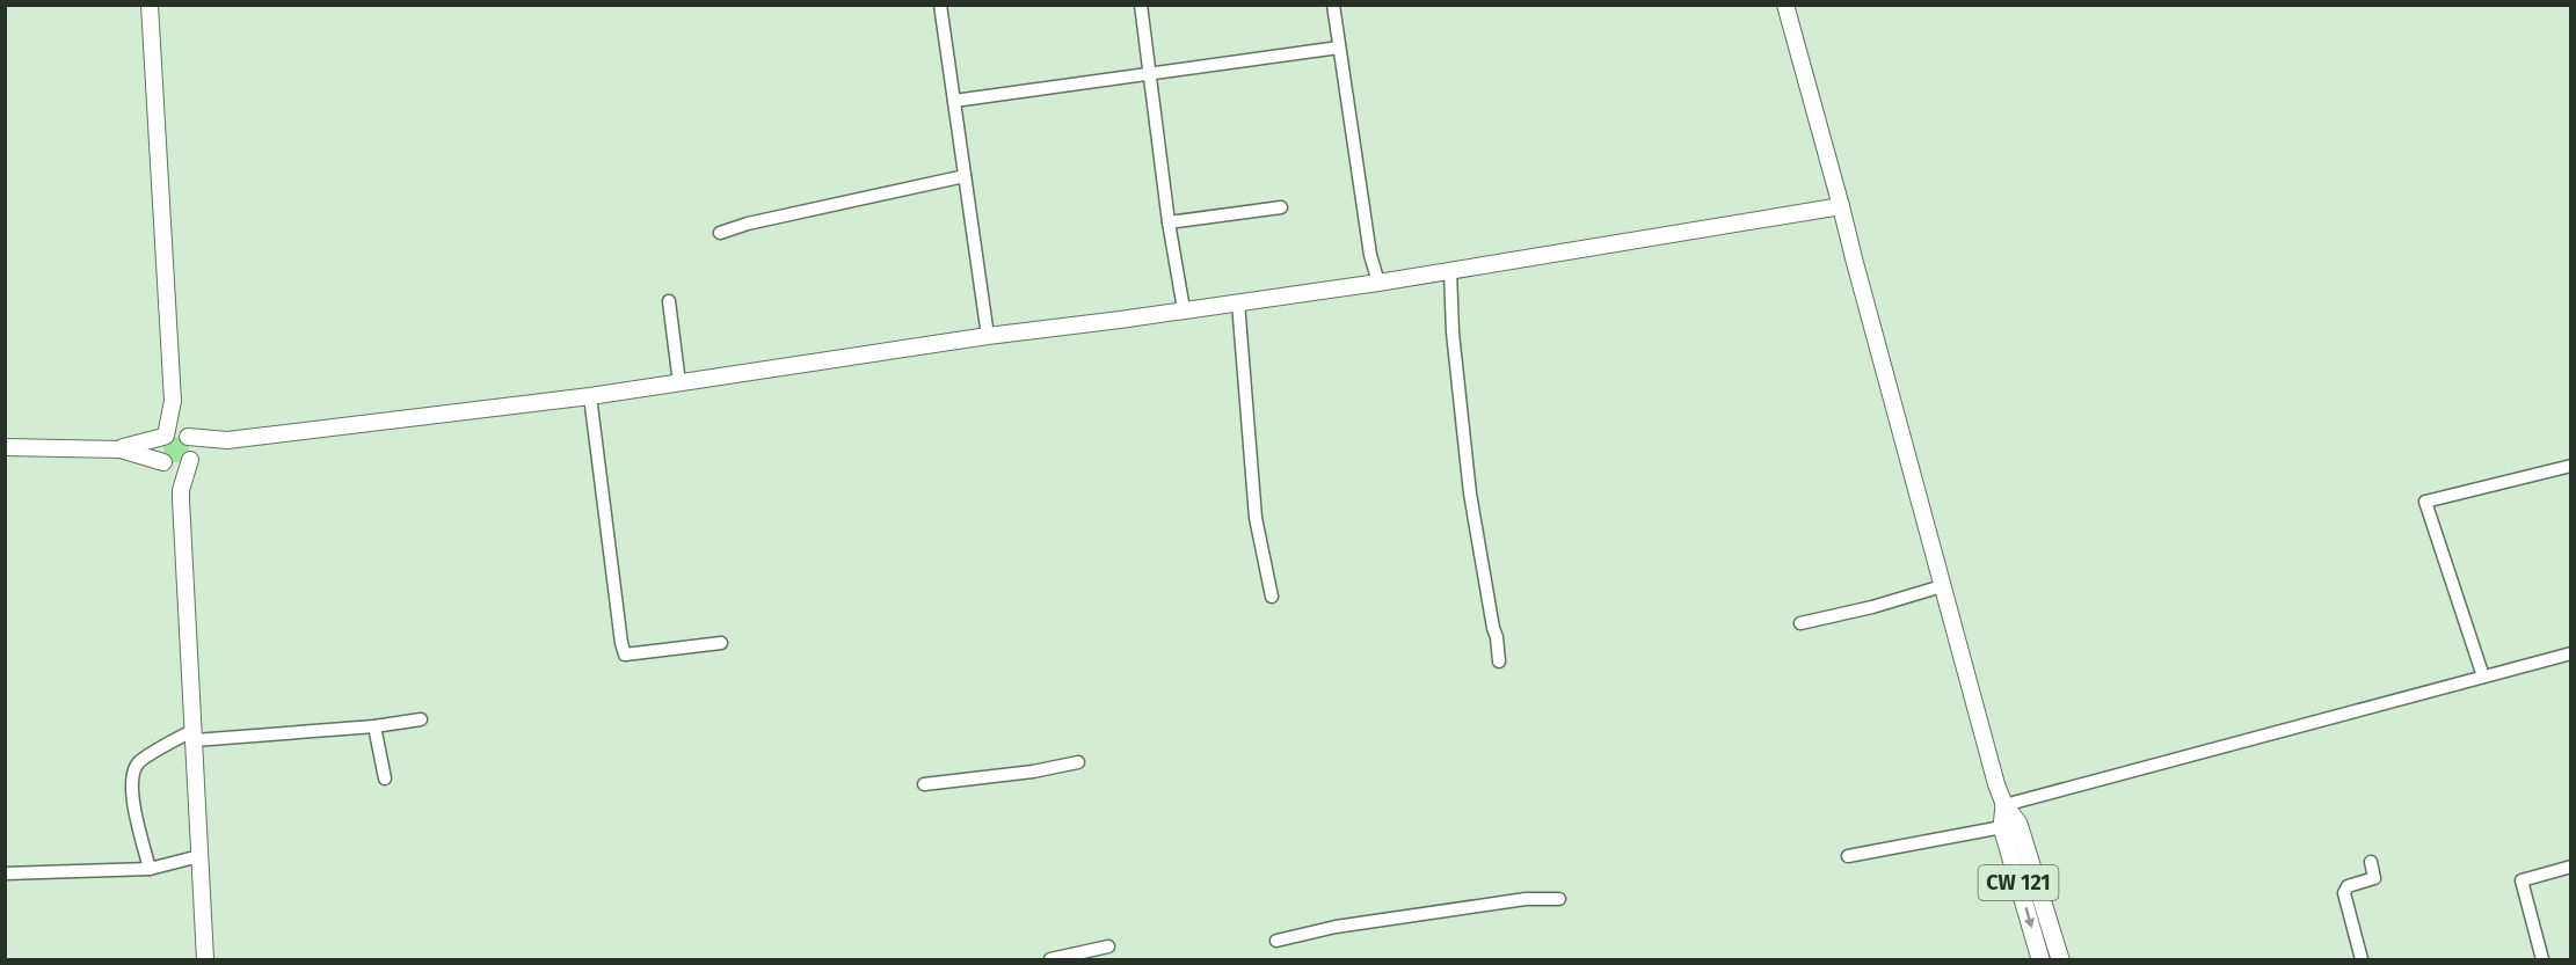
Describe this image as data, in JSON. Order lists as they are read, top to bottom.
{
  "streets": {
    "highway": ["CW 121"]
  }
}
